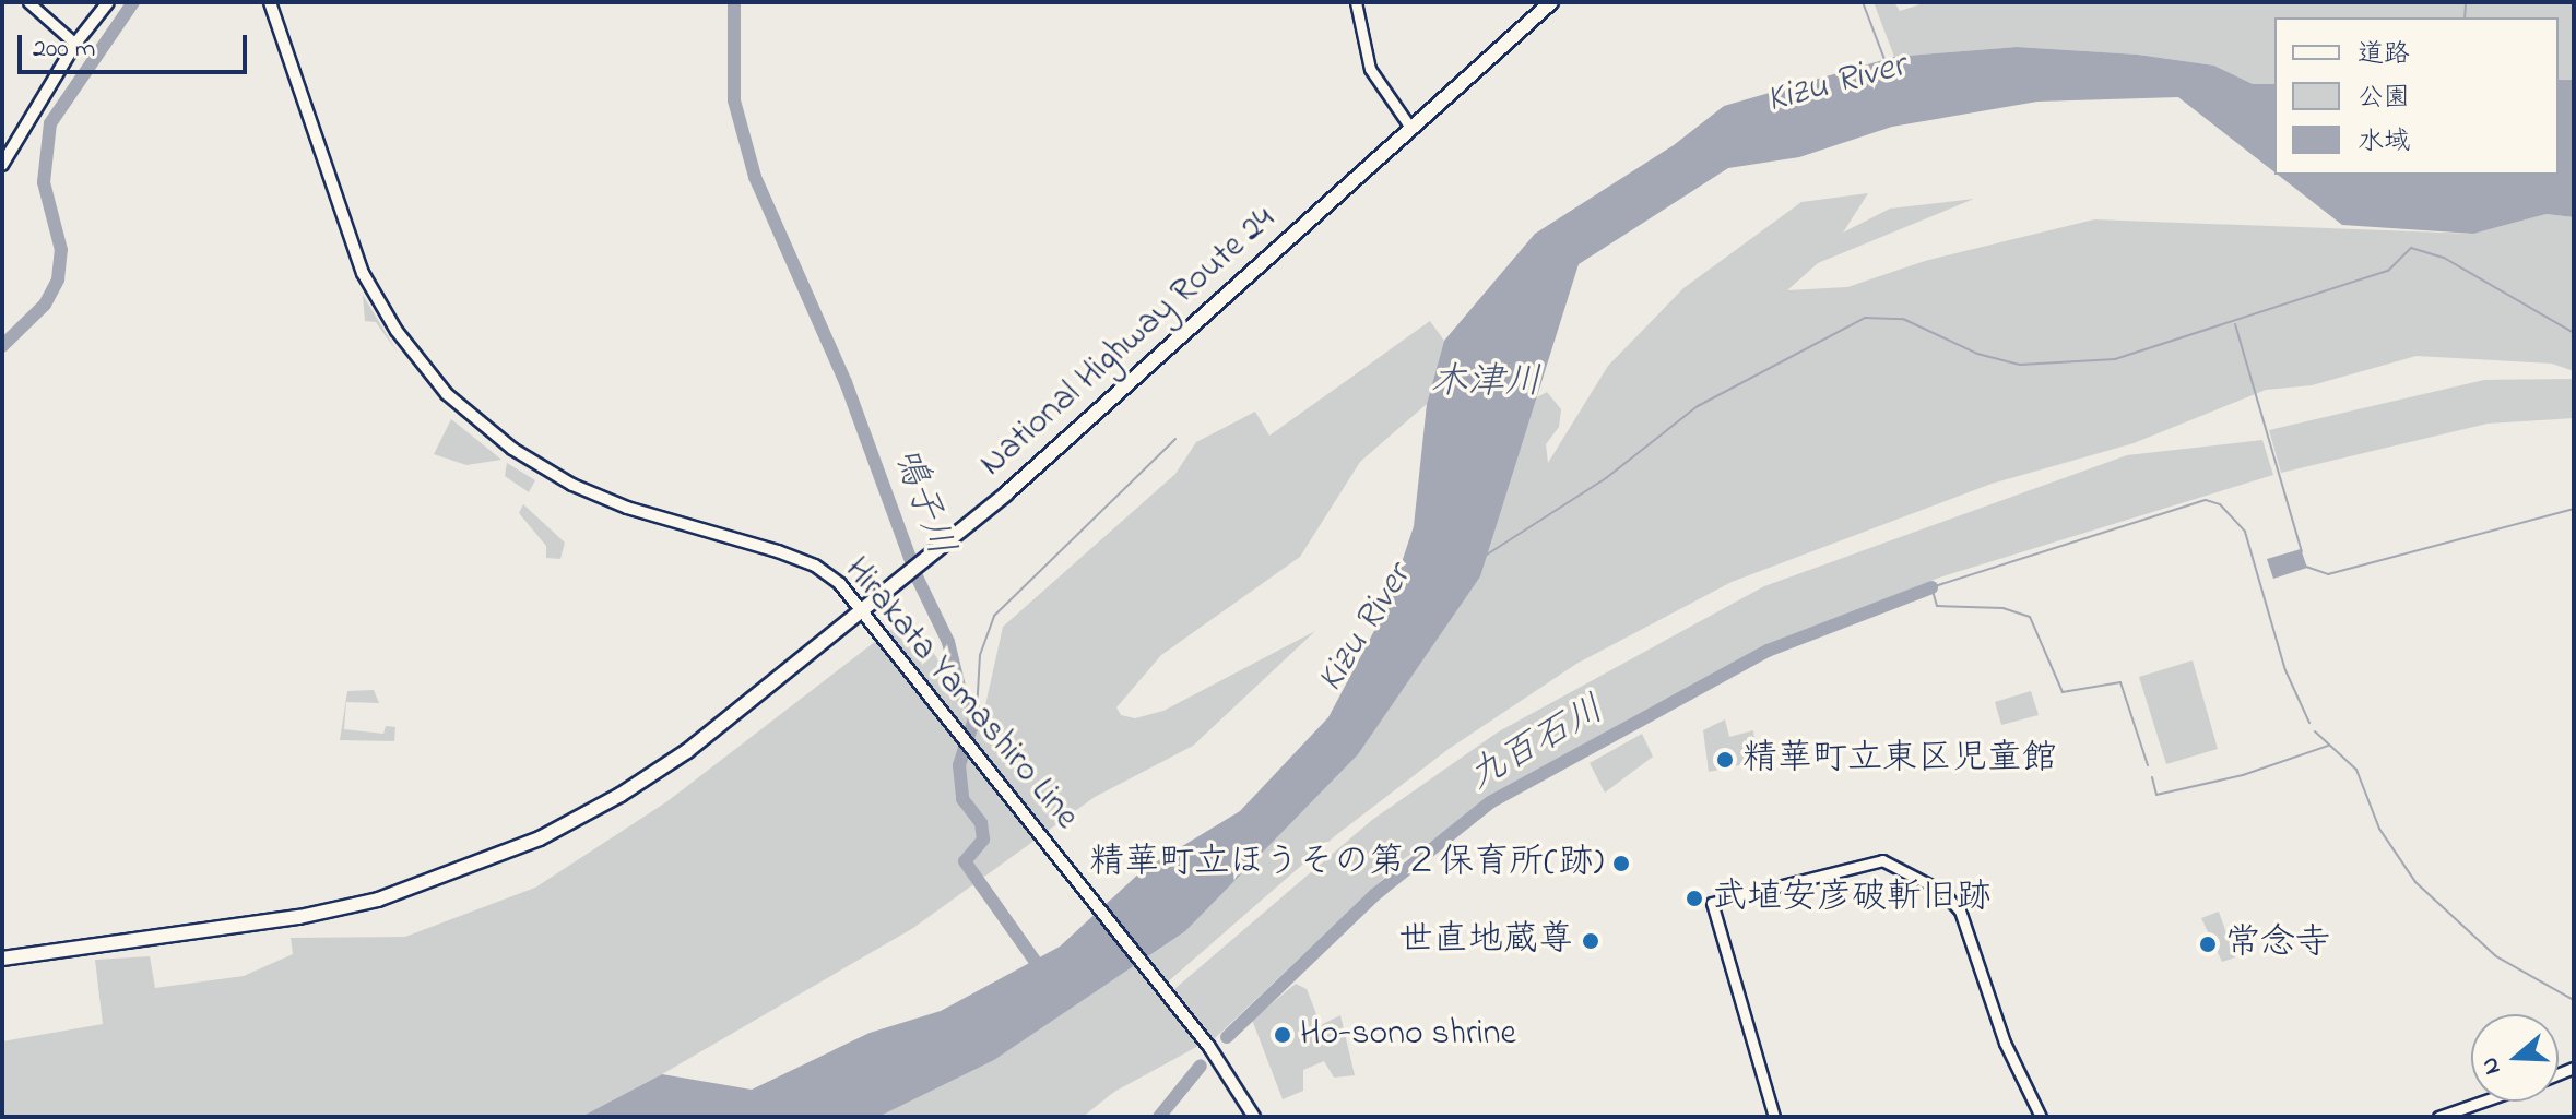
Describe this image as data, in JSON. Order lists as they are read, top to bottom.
{
  "streets": {
    "highway": ["National Highway Route 24"],
    "main road": ["Hirakata Yamashiro Line"]
  },
  "crossings": [
    ["National Highway Route 24", "Hirakata Yamashiro Line"]
  ],
  "water": [
    "Kizu River",
    "木津川",
    "鳴子川",
    "九百石川"
  ],
  "places": [
    "精華町立東区児童館",
    "精華町立ほうその第２保育所(跡)",
    "武埴安彦破斬旧跡",
    "世直地蔵尊",
    "常念寺",
    "Ho-sono shrine"
  ],
  "legend": ["道路", "公園", "水域"],
  "scale_bar": "200 m",
  "north": "left"
}
